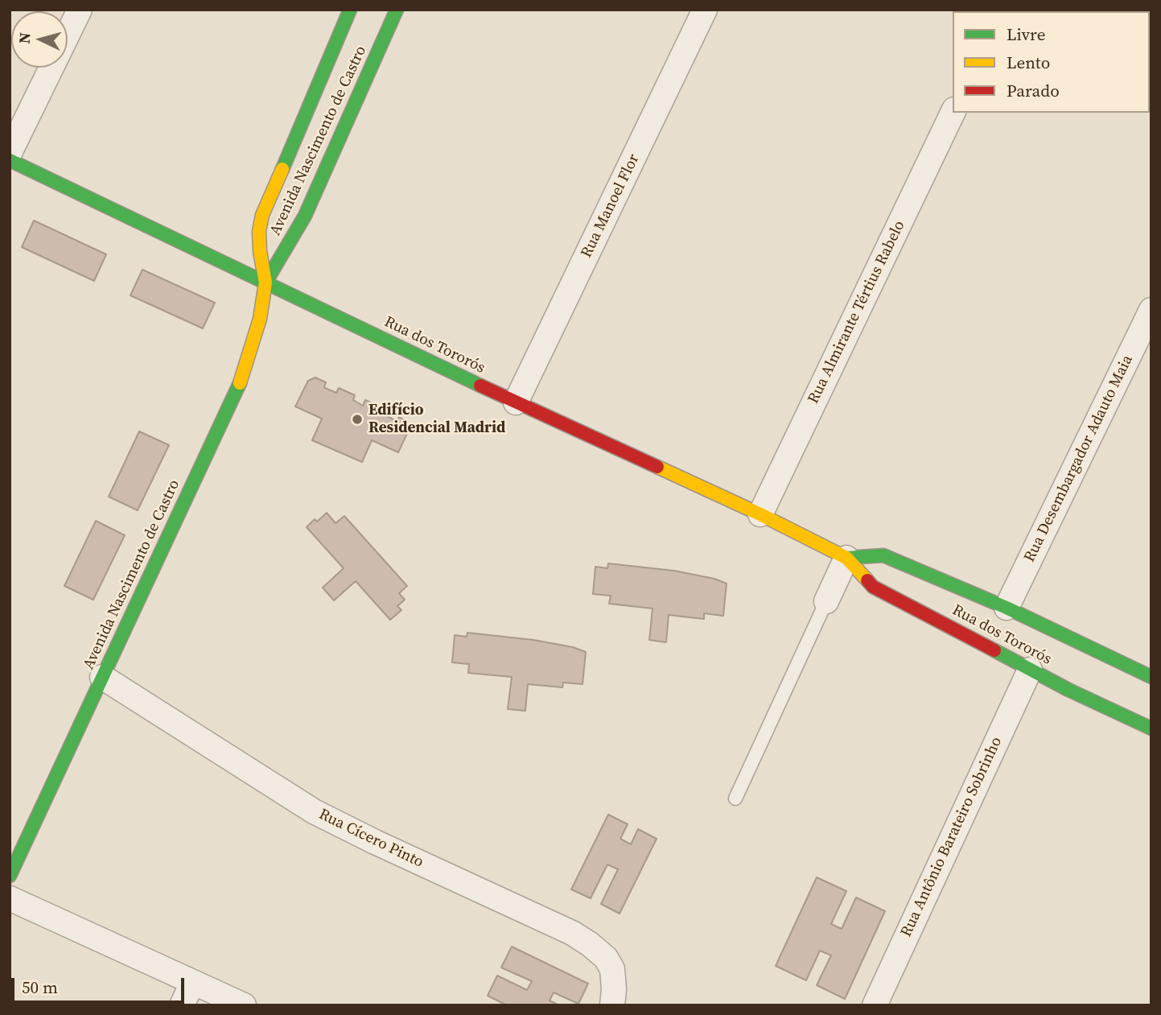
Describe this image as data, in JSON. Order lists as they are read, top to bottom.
{
  "streets": {
    "street": [
      "Avenida Nascimento de Castro",
      "Rua Manoel Flor",
      "Rua Almirante Tértius Rabelo",
      "Rua dos Tororós",
      "Rua Desembargador Adauto Maia",
      "Rua Antônio Barateiro Sobrinho",
      "Rua Cícero Pinto"
    ]
  },
  "crossings": [
    ["Avenida Nascimento de Castro", "Rua dos Tororós"],
    ["Avenida Nascimento de Castro", "Rua Cícero Pinto"],
    ["Rua Manoel Flor", "Rua dos Tororós"],
    ["Rua Almirante Tértius Rabelo", "Rua dos Tororós"],
    ["Rua dos Tororós", "Rua Desembargador Adauto Maia"],
    ["Rua dos Tororós", "Rua Antônio Barateiro Sobrinho"]
  ],
  "places": ["Edifício Residencial Madrid"],
  "legend": ["Livre", "Lento", "Parado"],
  "scale_bar": "50 m",
  "north": "left"
}
